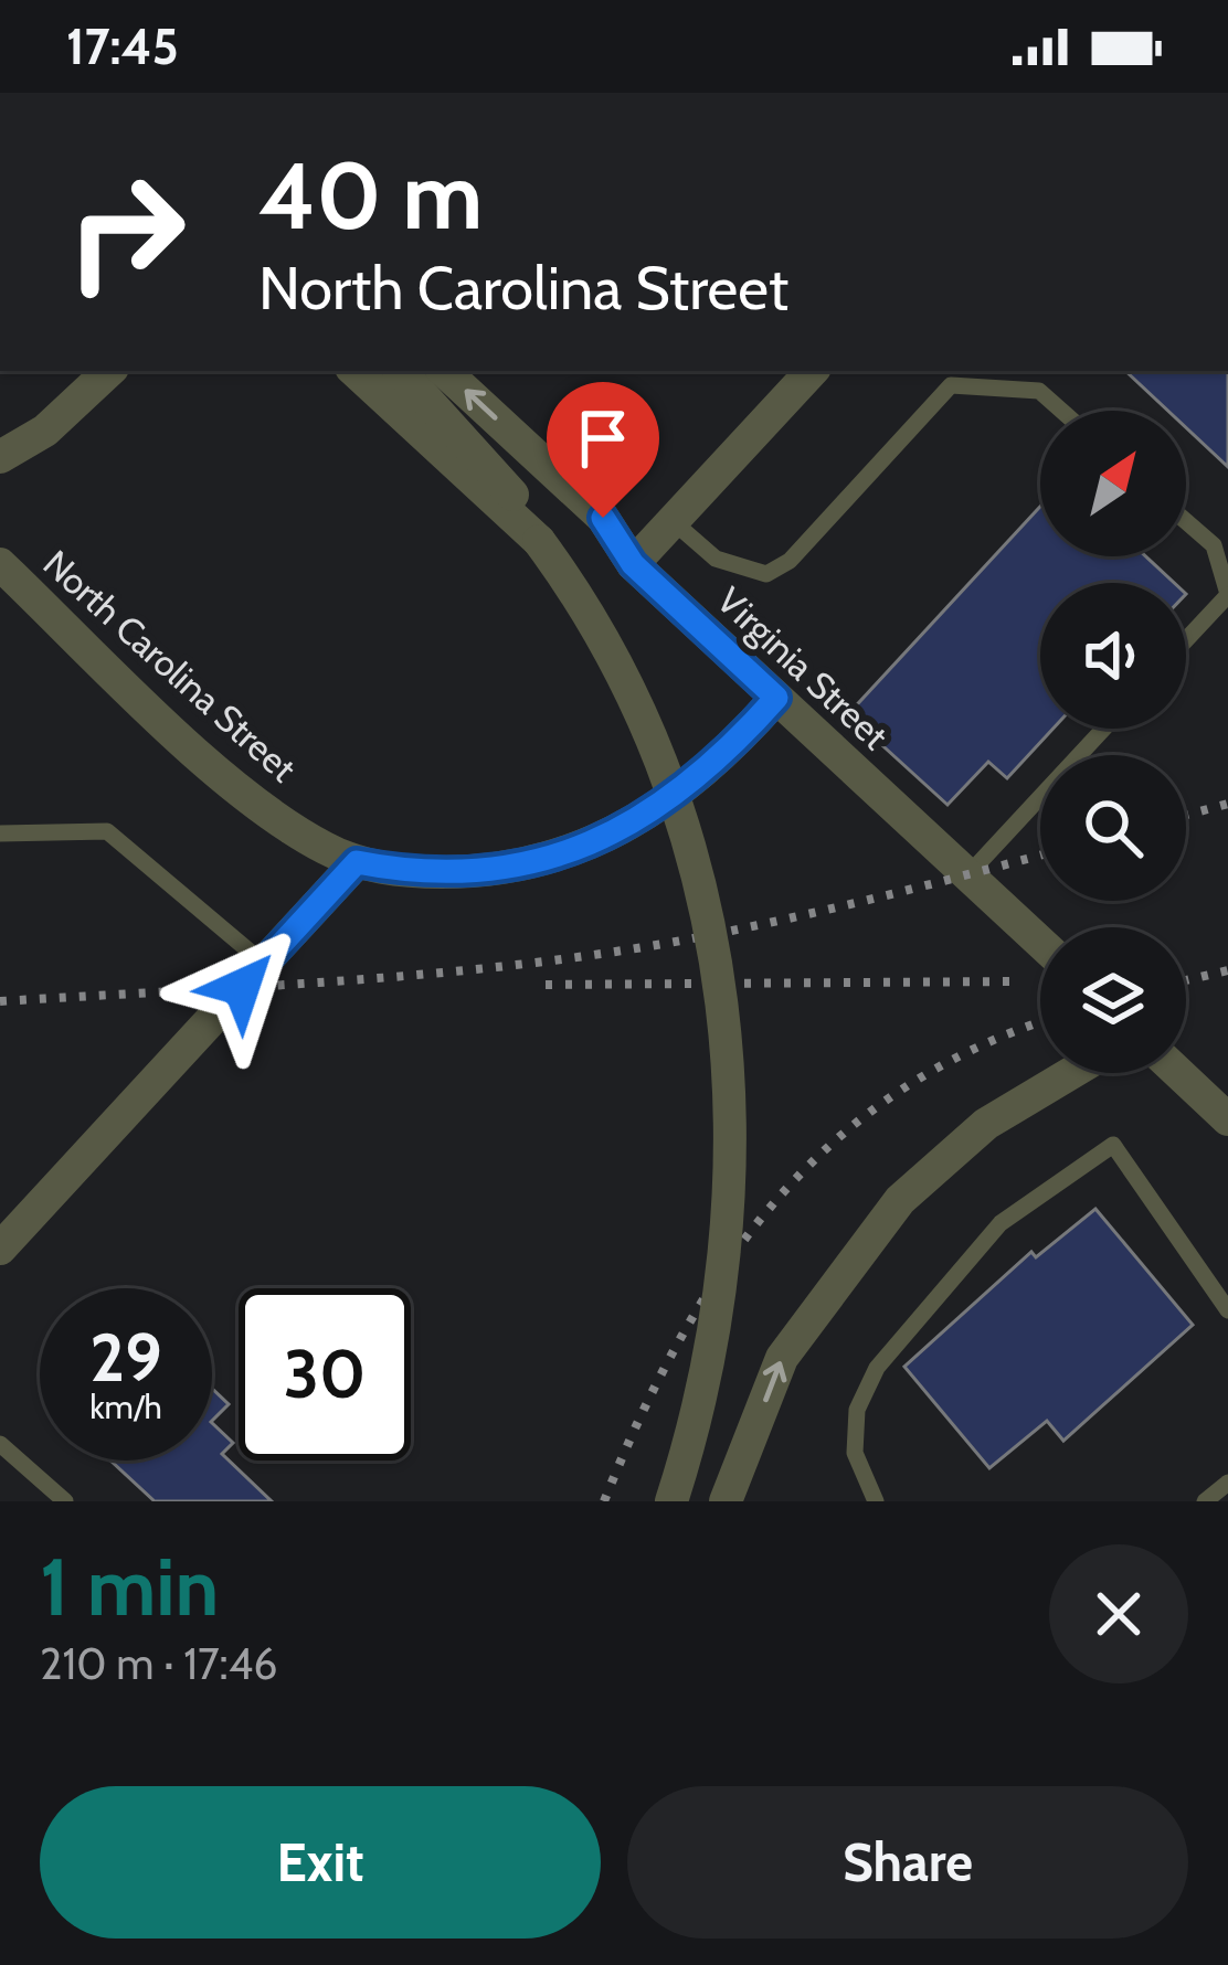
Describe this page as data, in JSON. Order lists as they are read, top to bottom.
{
  "streets": {
    "street": ["North Carolina Street", "Virginia Street"]
  },
  "crossings": [
    ["North Carolina Street", "Virginia Street"]
  ],
  "north": "top right",
  "page": {
    "status": "17:45",
    "turn": ["40 m", "North Carolina Street"],
    "speed": "29 km/h",
    "limit": "30",
    "heading": ["1 min", "210 m · 17:46"],
    "buttons": ["Exit", "Share"]
  }
}
